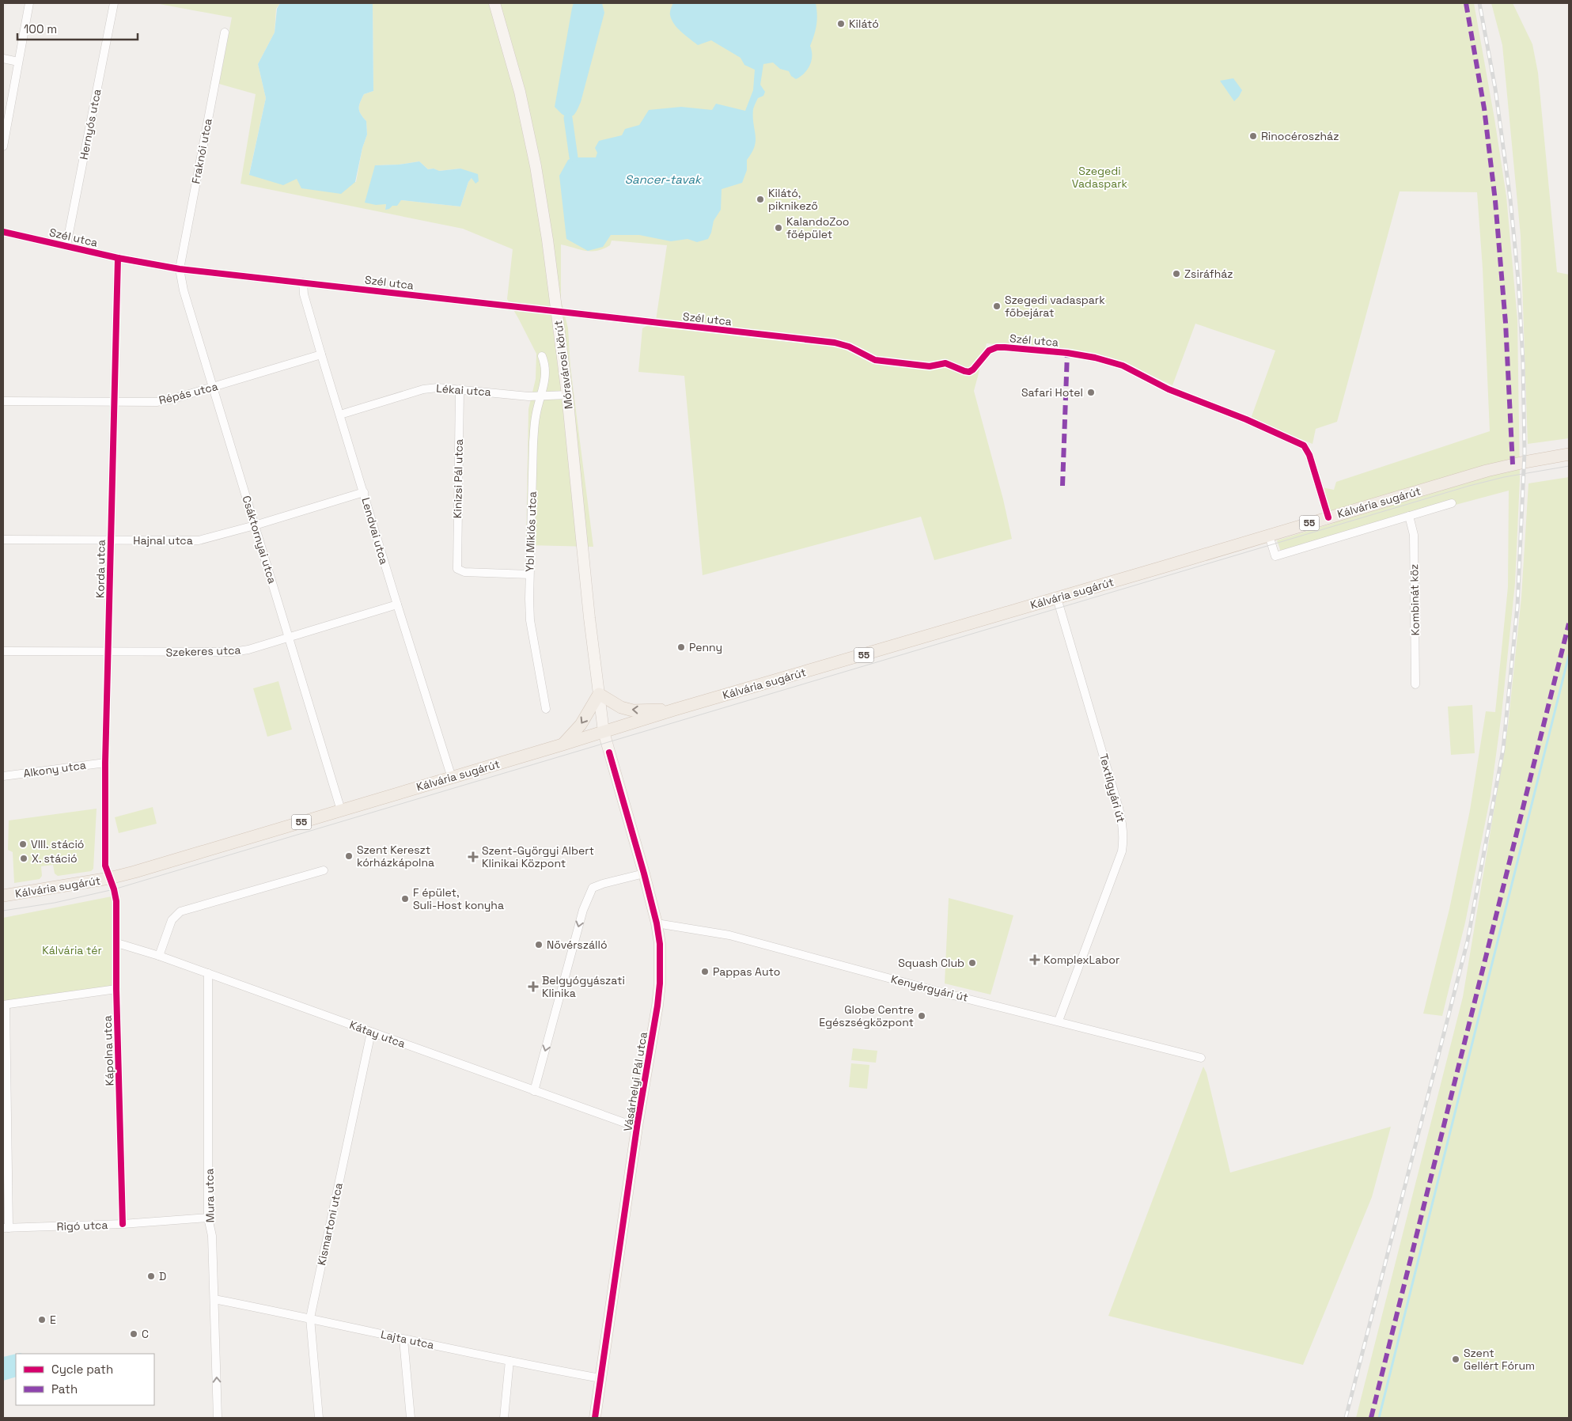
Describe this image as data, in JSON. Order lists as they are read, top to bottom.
{
  "streets": {
    "main road": [
      "Móravárosi körút",
      "Kálvária sugárút",
      "55",
      "Vásárhelyi Pál utca"
    ],
    "street": [
      "Hernyós utca",
      "Fraknói utca",
      "Szél utca",
      "Lékai utca",
      "Répás utca",
      "Kinizsi Pál utca",
      "Lendvai utca",
      "Ybl Miklós utca",
      "Csáktornyai utca",
      "Hajnal utca",
      "Korda utca",
      "Kombinát köz",
      "Szekeres utca",
      "Alkony utca",
      "Textilgyári út",
      "Kenyérgyári út",
      "Kátay utca",
      "Kápolna utca",
      "Mura utca",
      "Kismartoni utca",
      "Rigó utca",
      "Lajta utca"
    ]
  },
  "crossings": [
    ["Hernyós utca", "Szél utca"],
    ["Fraknói utca", "Szél utca"],
    ["Fraknói utca", "Csáktornyai utca"],
    ["Szél utca", "Móravárosi körút"],
    ["Szél utca", "Kálvária sugárút"],
    ["Szél utca", "Lendvai utca"],
    ["Szél utca", "Csáktornyai utca"],
    ["Szél utca", "Korda utca"],
    ["Móravárosi körút", "Lékai utca"],
    ["Móravárosi körút", "Kálvária sugárút"],
    ["Móravárosi körút", "Vásárhelyi Pál utca"],
    ["Lékai utca", "Kinizsi Pál utca"],
    ["Lékai utca", "Lendvai utca"],
    ["Lékai utca", "Ybl Miklós utca"],
    ["Répás utca", "Lendvai utca"],
    ["Répás utca", "Csáktornyai utca"],
    ["Répás utca", "Korda utca"],
    ["Kinizsi Pál utca", "Ybl Miklós utca"],
    ["Kálvária sugárút", "Lendvai utca"],
    ["Kálvária sugárút", "Csáktornyai utca"],
    ["Kálvária sugárút", "Korda utca"],
    ["Kálvária sugárút", "Kombinát köz"],
    ["Kálvária sugárút", "Textilgyári út"],
    ["Kálvária sugárút", "Kápolna utca"],
    ["Kálvária sugárút", "Vásárhelyi Pál utca"],
    ["Lendvai utca", "Hajnal utca"],
    ["Lendvai utca", "Szekeres utca"],
    ["Csáktornyai utca", "Hajnal utca"],
    ["Csáktornyai utca", "Szekeres utca"],
    ["Hajnal utca", "Korda utca"],
    ["Korda utca", "Szekeres utca"],
    ["Korda utca", "Alkony utca"],
    ["Korda utca", "Kápolna utca"],
    ["Textilgyári út", "Kenyérgyári út"],
    ["Kenyérgyári út", "Vásárhelyi Pál utca"],
    ["Kátay utca", "Kápolna utca"],
    ["Kátay utca", "Vásárhelyi Pál utca"],
    ["Kátay utca", "Mura utca"],
    ["Kátay utca", "Kismartoni utca"],
    ["Kápolna utca", "Rigó utca"],
    ["Vásárhelyi Pál utca", "Lajta utca"],
    ["Mura utca", "Rigó utca"],
    ["Mura utca", "Lajta utca"],
    ["Kismartoni utca", "Lajta utca"]
  ],
  "water": ["Sancer-tavak"],
  "parks": ["Szegedi Vadaspark", "Kálvária tér"],
  "places": {
    "other": [
      "Kilátó",
      "Rinocéroszház",
      "Kilátó, piknikező",
      "KalandoZoo főépület",
      "Zsiráfház",
      "Szegedi vadaspark főbejárat",
      "Safari Hotel",
      "Penny",
      "VIII. stáció",
      "Szent Kereszt kórházkápolna",
      "X. stáció",
      "F épület, Suli-Host konyha",
      "Nővérszálló",
      "Squash Club",
      "Pappas Auto",
      "Globe Centre Egészségközpont",
      "D",
      "E",
      "C",
      "Szent Gellért Fórum"
    ],
    "health": ["Szent-Györgyi Albert Klinikai Központ", "KomplexLabor", "Belgyógyászati Klinika"]
  },
  "legend": ["Cycle path", "Path"],
  "scale_bar": "100 m"
}
